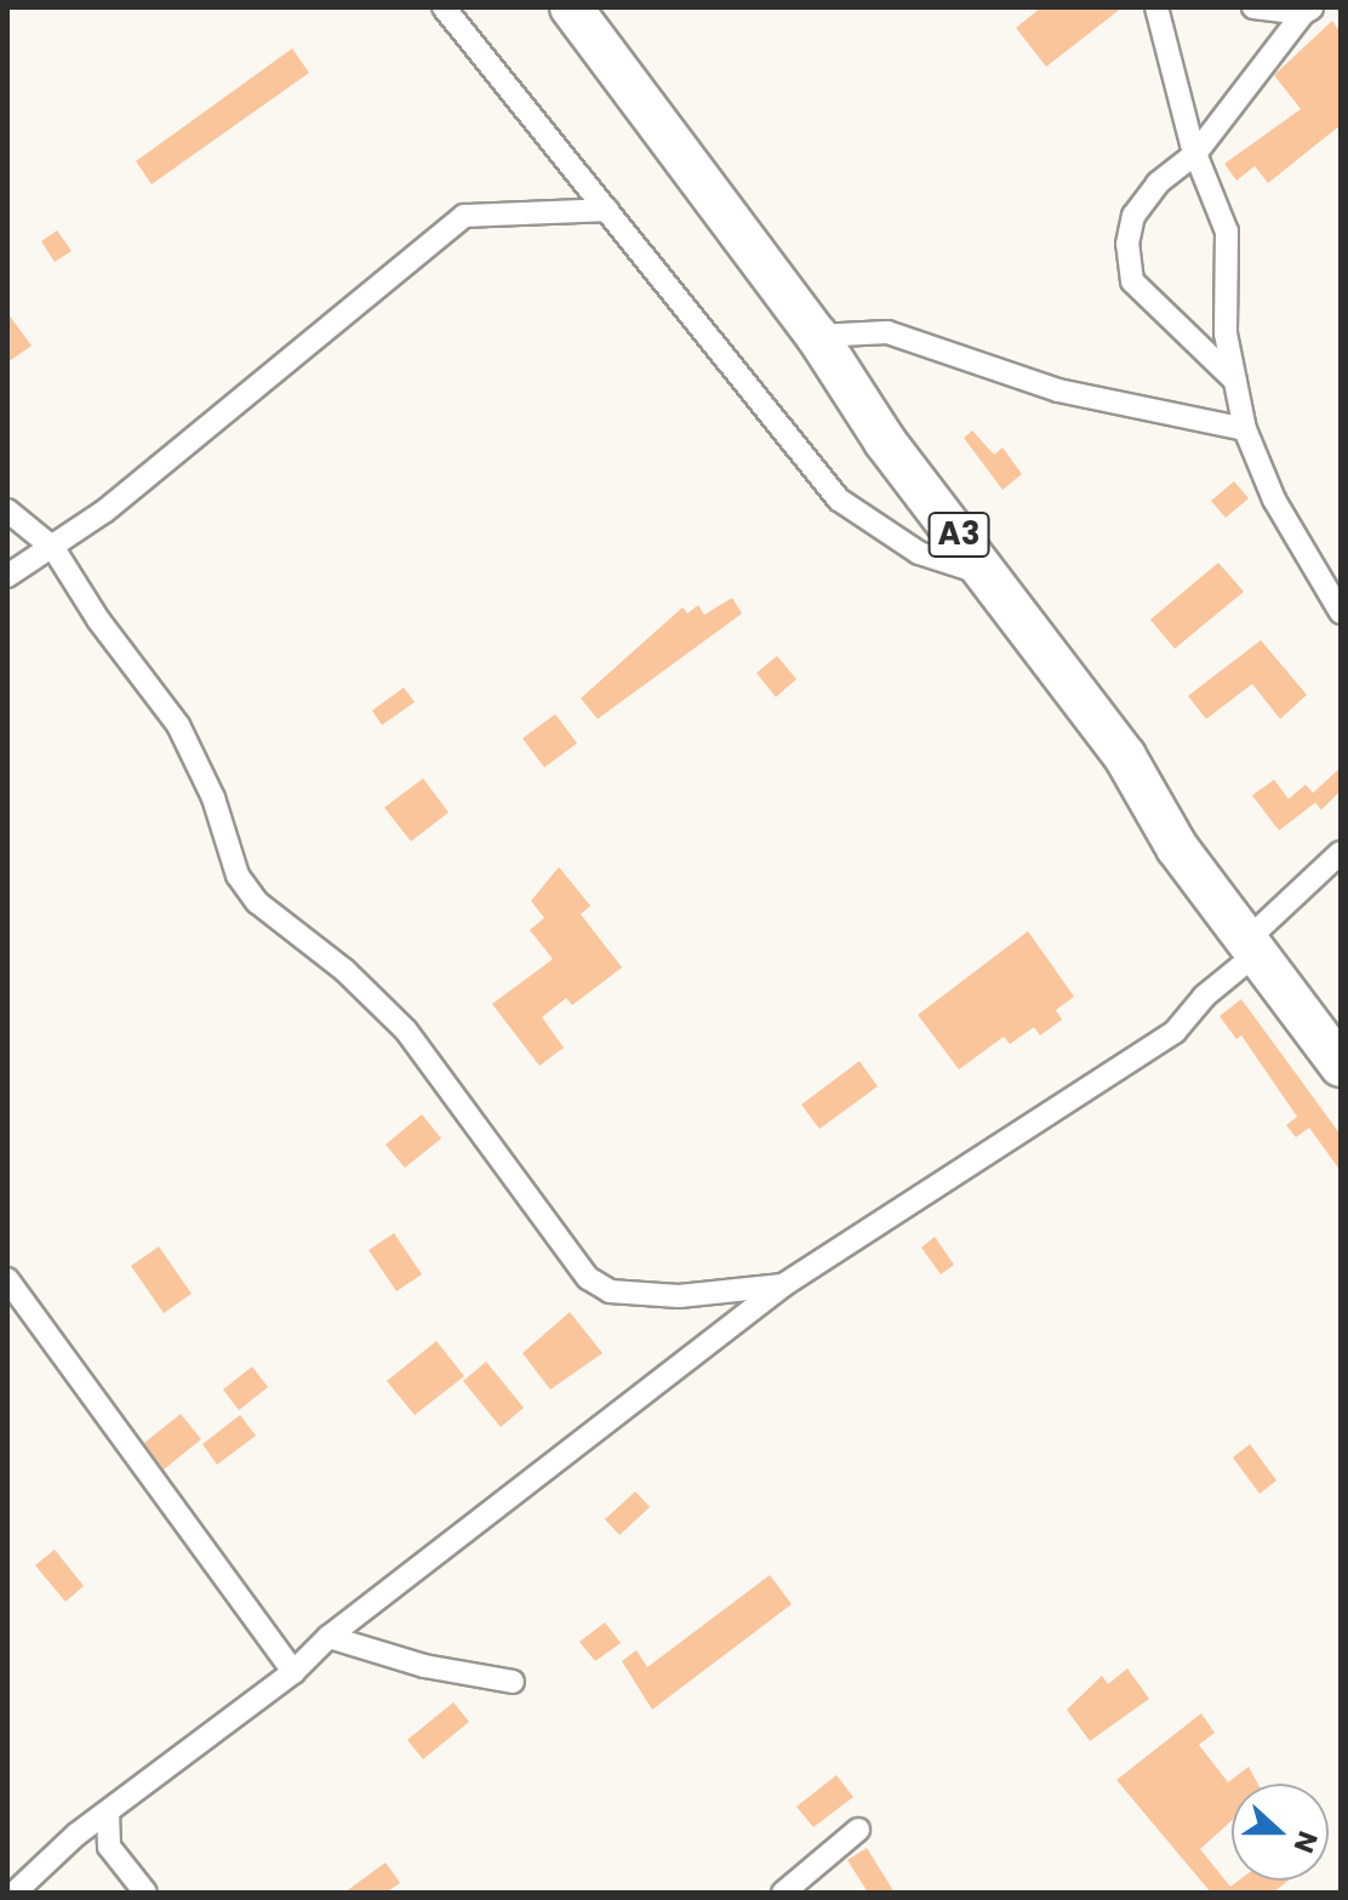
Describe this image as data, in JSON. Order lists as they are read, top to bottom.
{
  "streets": {
    "highway": ["A3"]
  },
  "north": "right"
}
